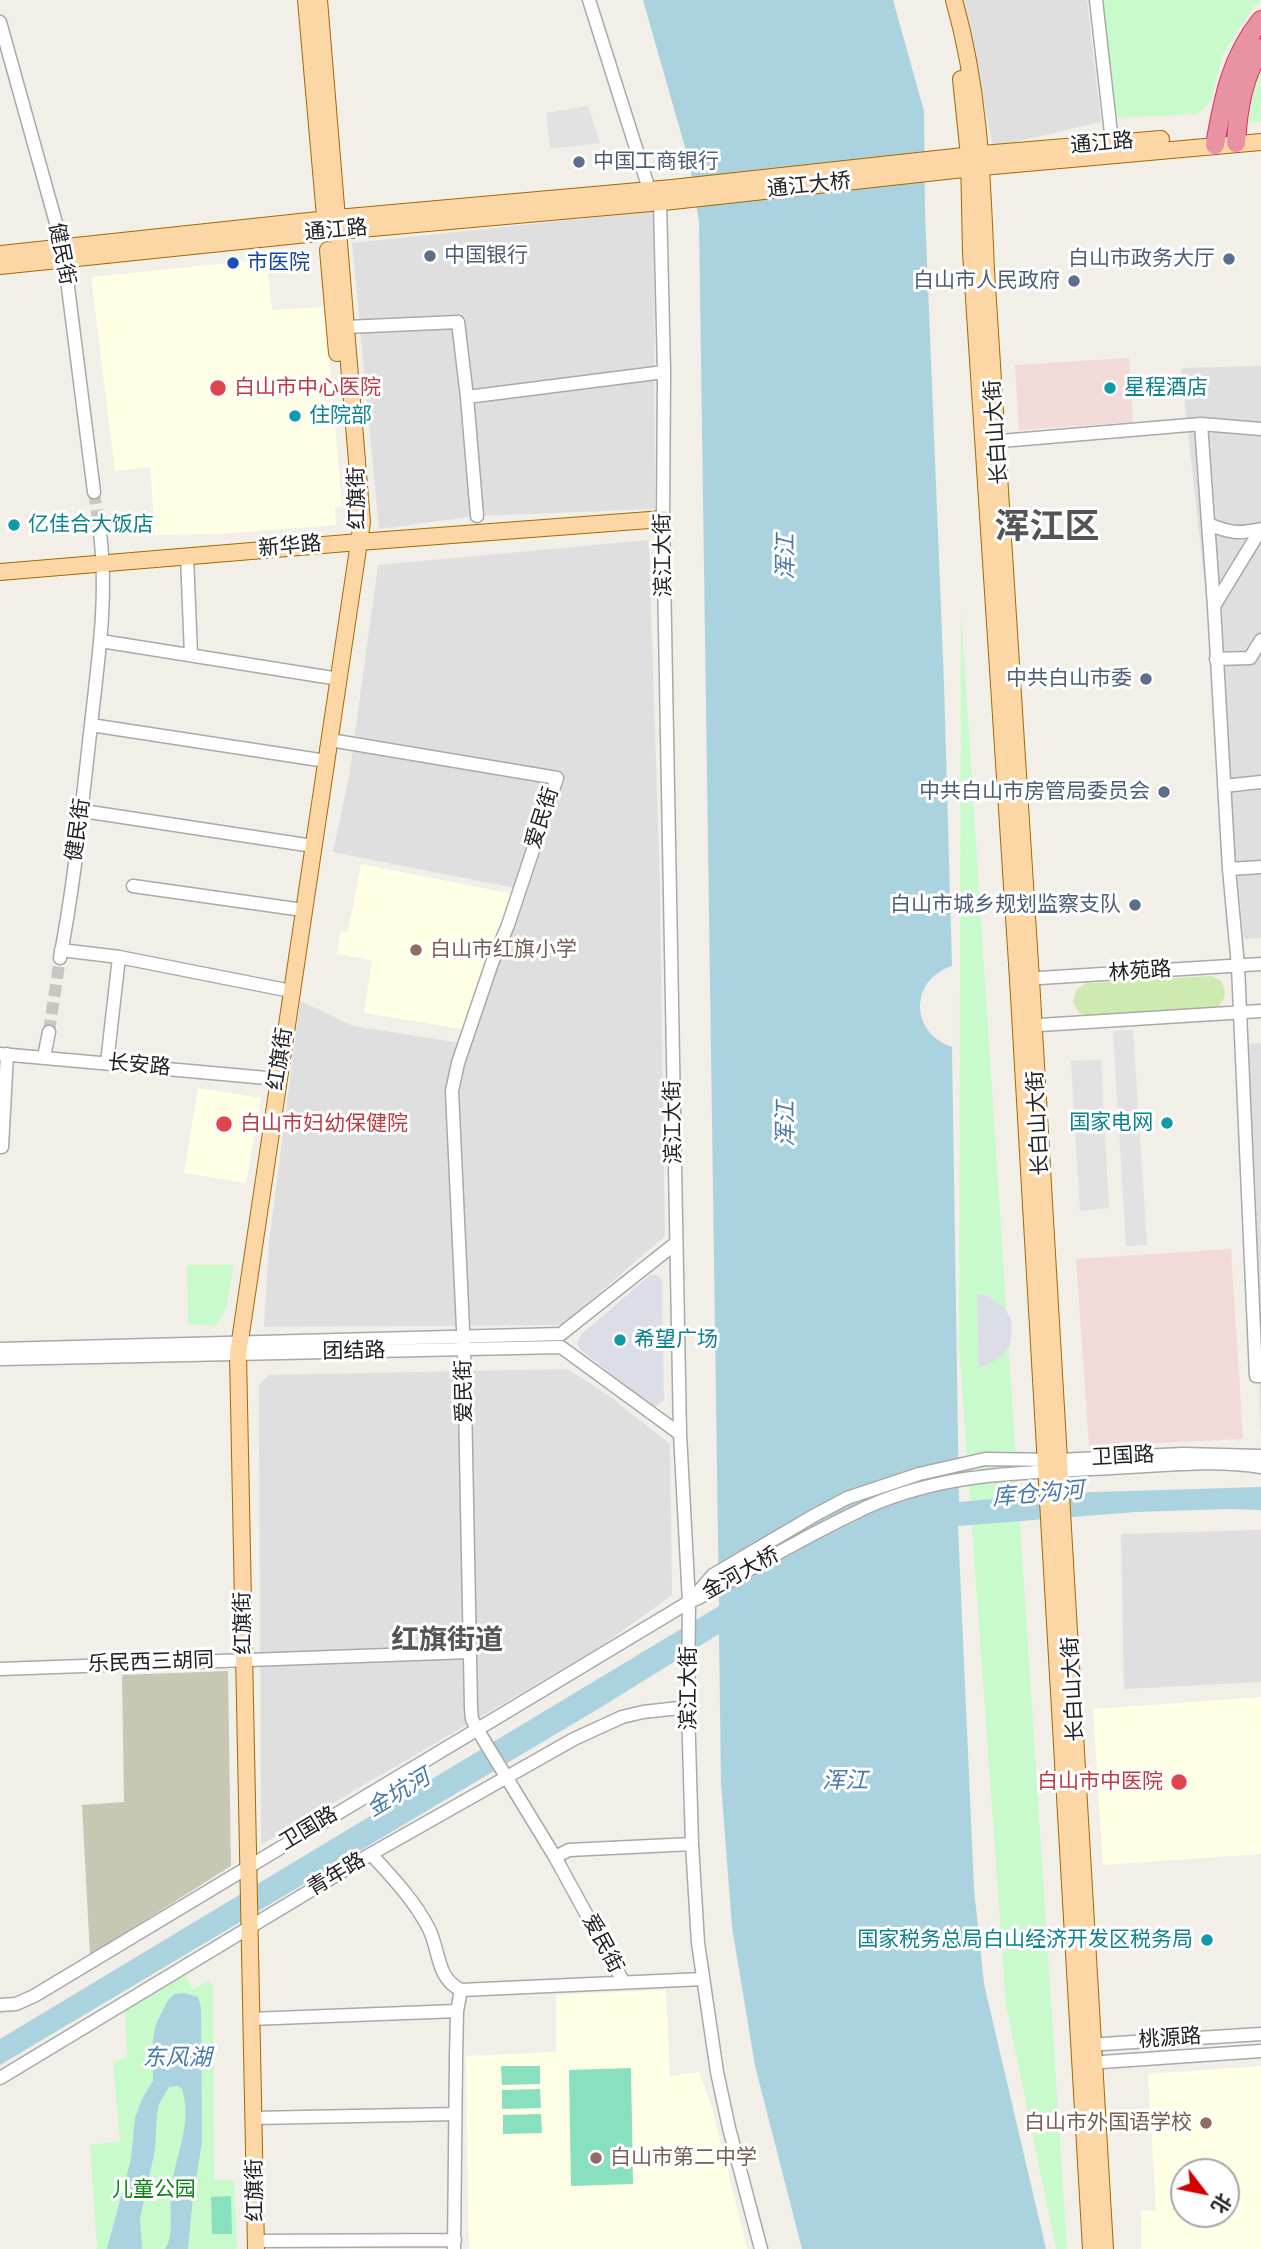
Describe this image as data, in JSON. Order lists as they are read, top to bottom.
{
  "streets": {
    "main road": [
      "通江路",
      "通江大桥",
      "长白山大街",
      "红旗街",
      "新华路"
    ],
    "street": [
      "健民街",
      "滨江大街",
      "爱民街",
      "林苑路",
      "长安路",
      "团结路",
      "卫国路",
      "金河大桥",
      "乐民西三胡同",
      "青年路",
      "桃源路"
    ]
  },
  "crossings": [
    ["通江路", "通江大桥"],
    ["通江路", "健民街"],
    ["通江路", "长白山大街"],
    ["通江路", "红旗街"],
    ["通江路", "滨江大街"],
    ["通江大桥", "滨江大街"],
    ["健民街", "新华路"],
    ["长白山大街", "林苑路"],
    ["长白山大街", "卫国路"],
    ["长白山大街", "桃源路"],
    ["红旗街", "新华路"],
    ["红旗街", "爱民街"],
    ["红旗街", "长安路"],
    ["红旗街", "团结路"],
    ["红旗街", "卫国路"],
    ["红旗街", "乐民西三胡同"],
    ["红旗街", "青年路"],
    ["新华路", "滨江大街"],
    ["滨江大街", "卫国路"],
    ["滨江大街", "金河大桥"],
    ["滨江大街", "青年路"],
    ["爱民街", "团结路"],
    ["爱民街", "卫国路"],
    ["爱民街", "乐民西三胡同"],
    ["爱民街", "青年路"],
    ["卫国路", "金河大桥"]
  ],
  "districts": ["浑江区", "红旗街道"],
  "water": [
    "浑江",
    "库仓沟河",
    "金坑河",
    "东风湖"
  ],
  "parks": ["儿童公园"],
  "places": [
    "中国工商银行",
    "中国银行",
    "白山市政务大厅",
    "市医院",
    "白山市人民政府",
    "白山市中心医院",
    "星程酒店",
    "住院部",
    "亿佳合大饭店",
    "中共白山市委",
    "中共白山市房管局委员会",
    "白山市城乡规划监察支队",
    "白山市红旗小学",
    "国家电网",
    "白山市妇幼保健院",
    "希望广场",
    "白山市中医院",
    "国家税务总局白山经济开发区税务局",
    "白山市外国语学校",
    "白山市第二中学"
  ],
  "north": "bottom right"
}
